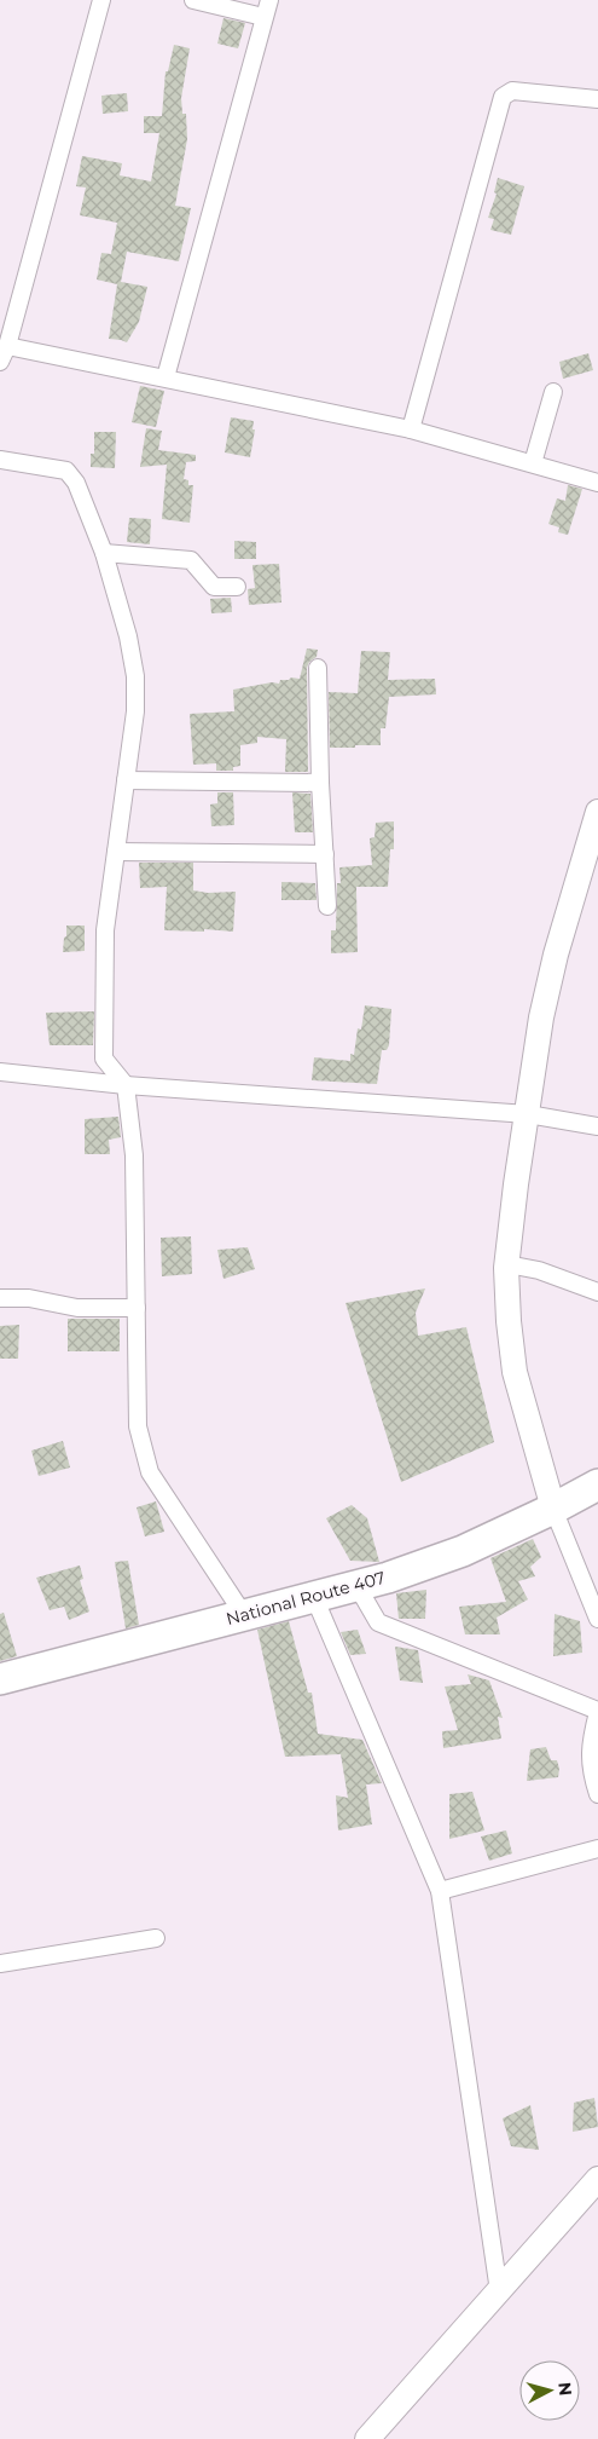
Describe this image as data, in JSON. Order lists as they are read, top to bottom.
{
  "streets": {
    "highway": ["National Route 407"]
  },
  "north": "right"
}
